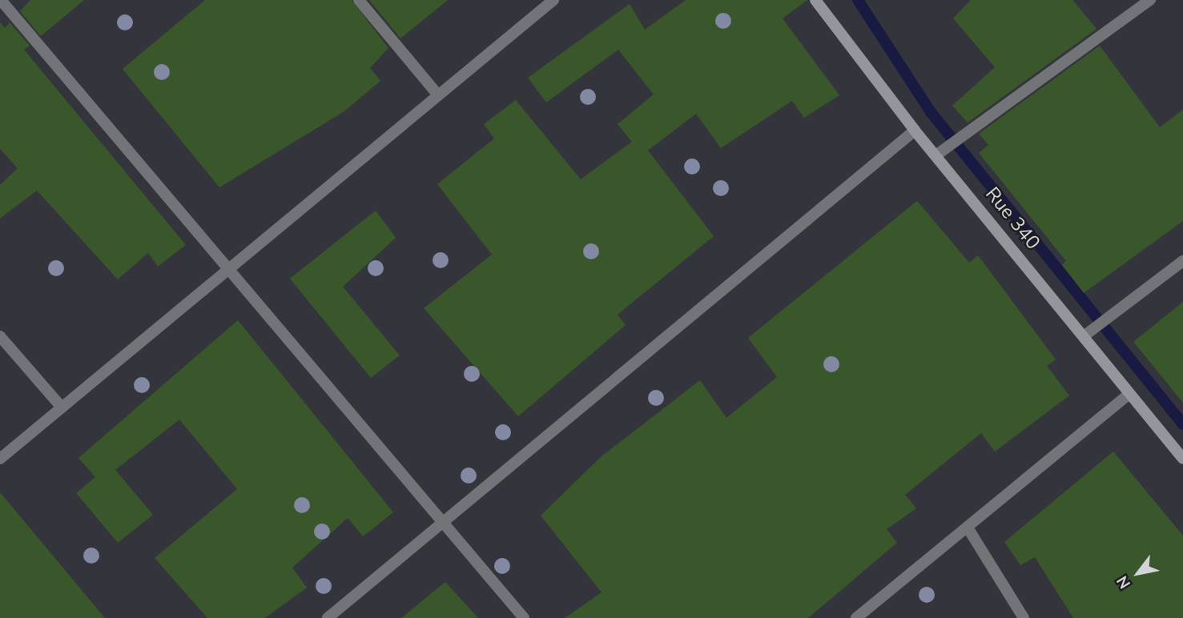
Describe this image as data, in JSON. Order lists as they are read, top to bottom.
{
  "streets": {
    "street": ["Rue 340"]
  },
  "north": "bottom left"
}
